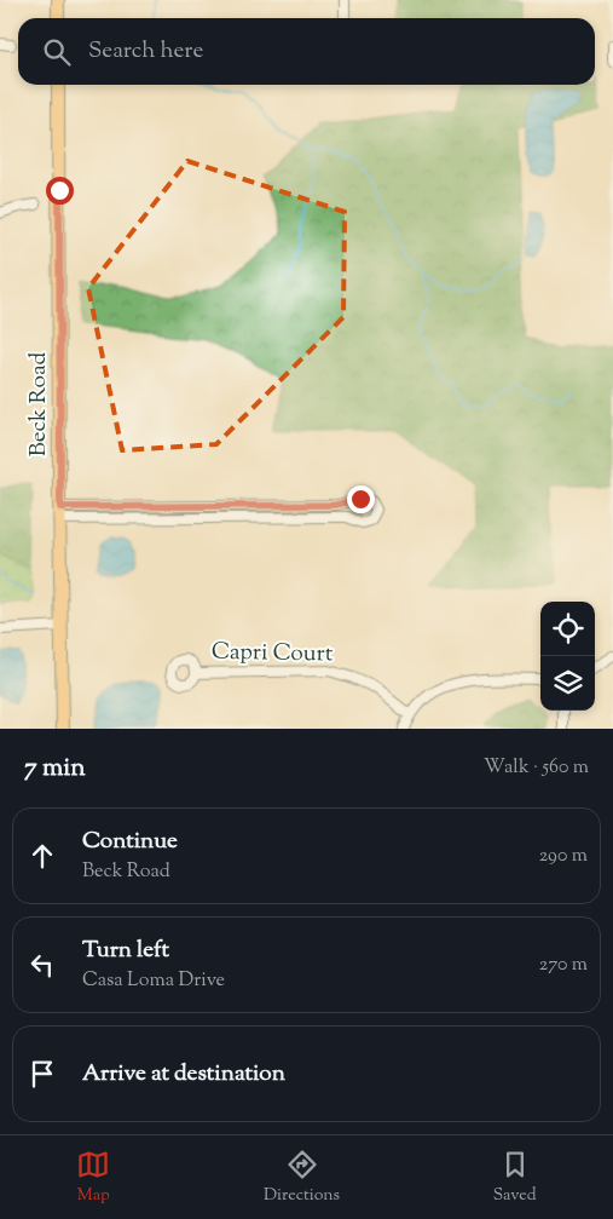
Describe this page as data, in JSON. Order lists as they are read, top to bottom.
{
  "streets": {
    "main road": ["Beck Road"],
    "street": ["Capri Court"]
  },
  "page": {
    "search": "Search here",
    "heading": ["7 min", "Walk · 560 m"],
    "list": [
      ["Continue", "Beck Road", "290 m"],
      ["Turn left", "Casa Loma Drive", "270 m"],
      "Arrive at destination"
    ],
    "nav": ["Map", "Directions", "Saved"]
  }
}
